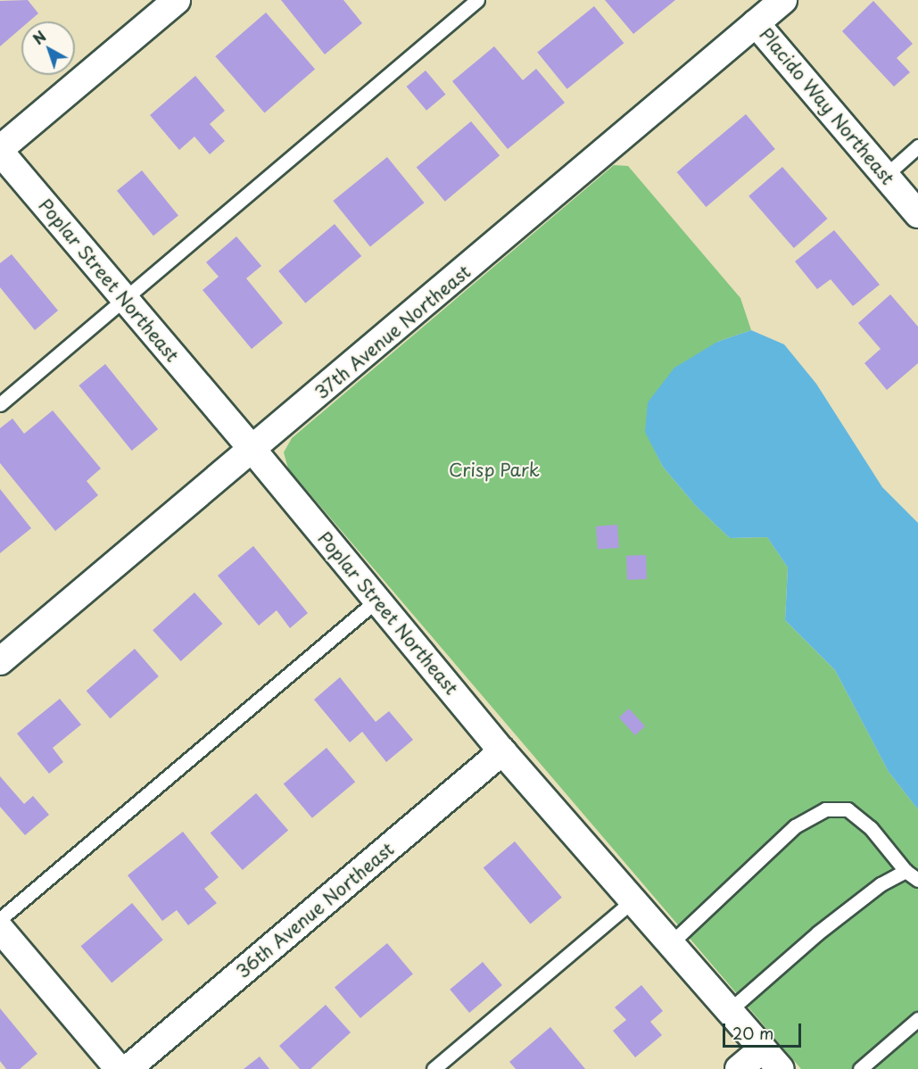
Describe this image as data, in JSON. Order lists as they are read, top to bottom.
{
  "streets": {
    "street": [
      "Placido Way Northeast",
      "Poplar Street Northeast",
      "37th Avenue Northeast",
      "36th Avenue Northeast"
    ]
  },
  "crossings": [
    ["Placido Way Northeast", "37th Avenue Northeast"],
    ["Poplar Street Northeast", "37th Avenue Northeast"],
    ["Poplar Street Northeast", "36th Avenue Northeast"]
  ],
  "parks": ["Crisp Park"],
  "scale_bar": "20 m",
  "north": "top left"
}
